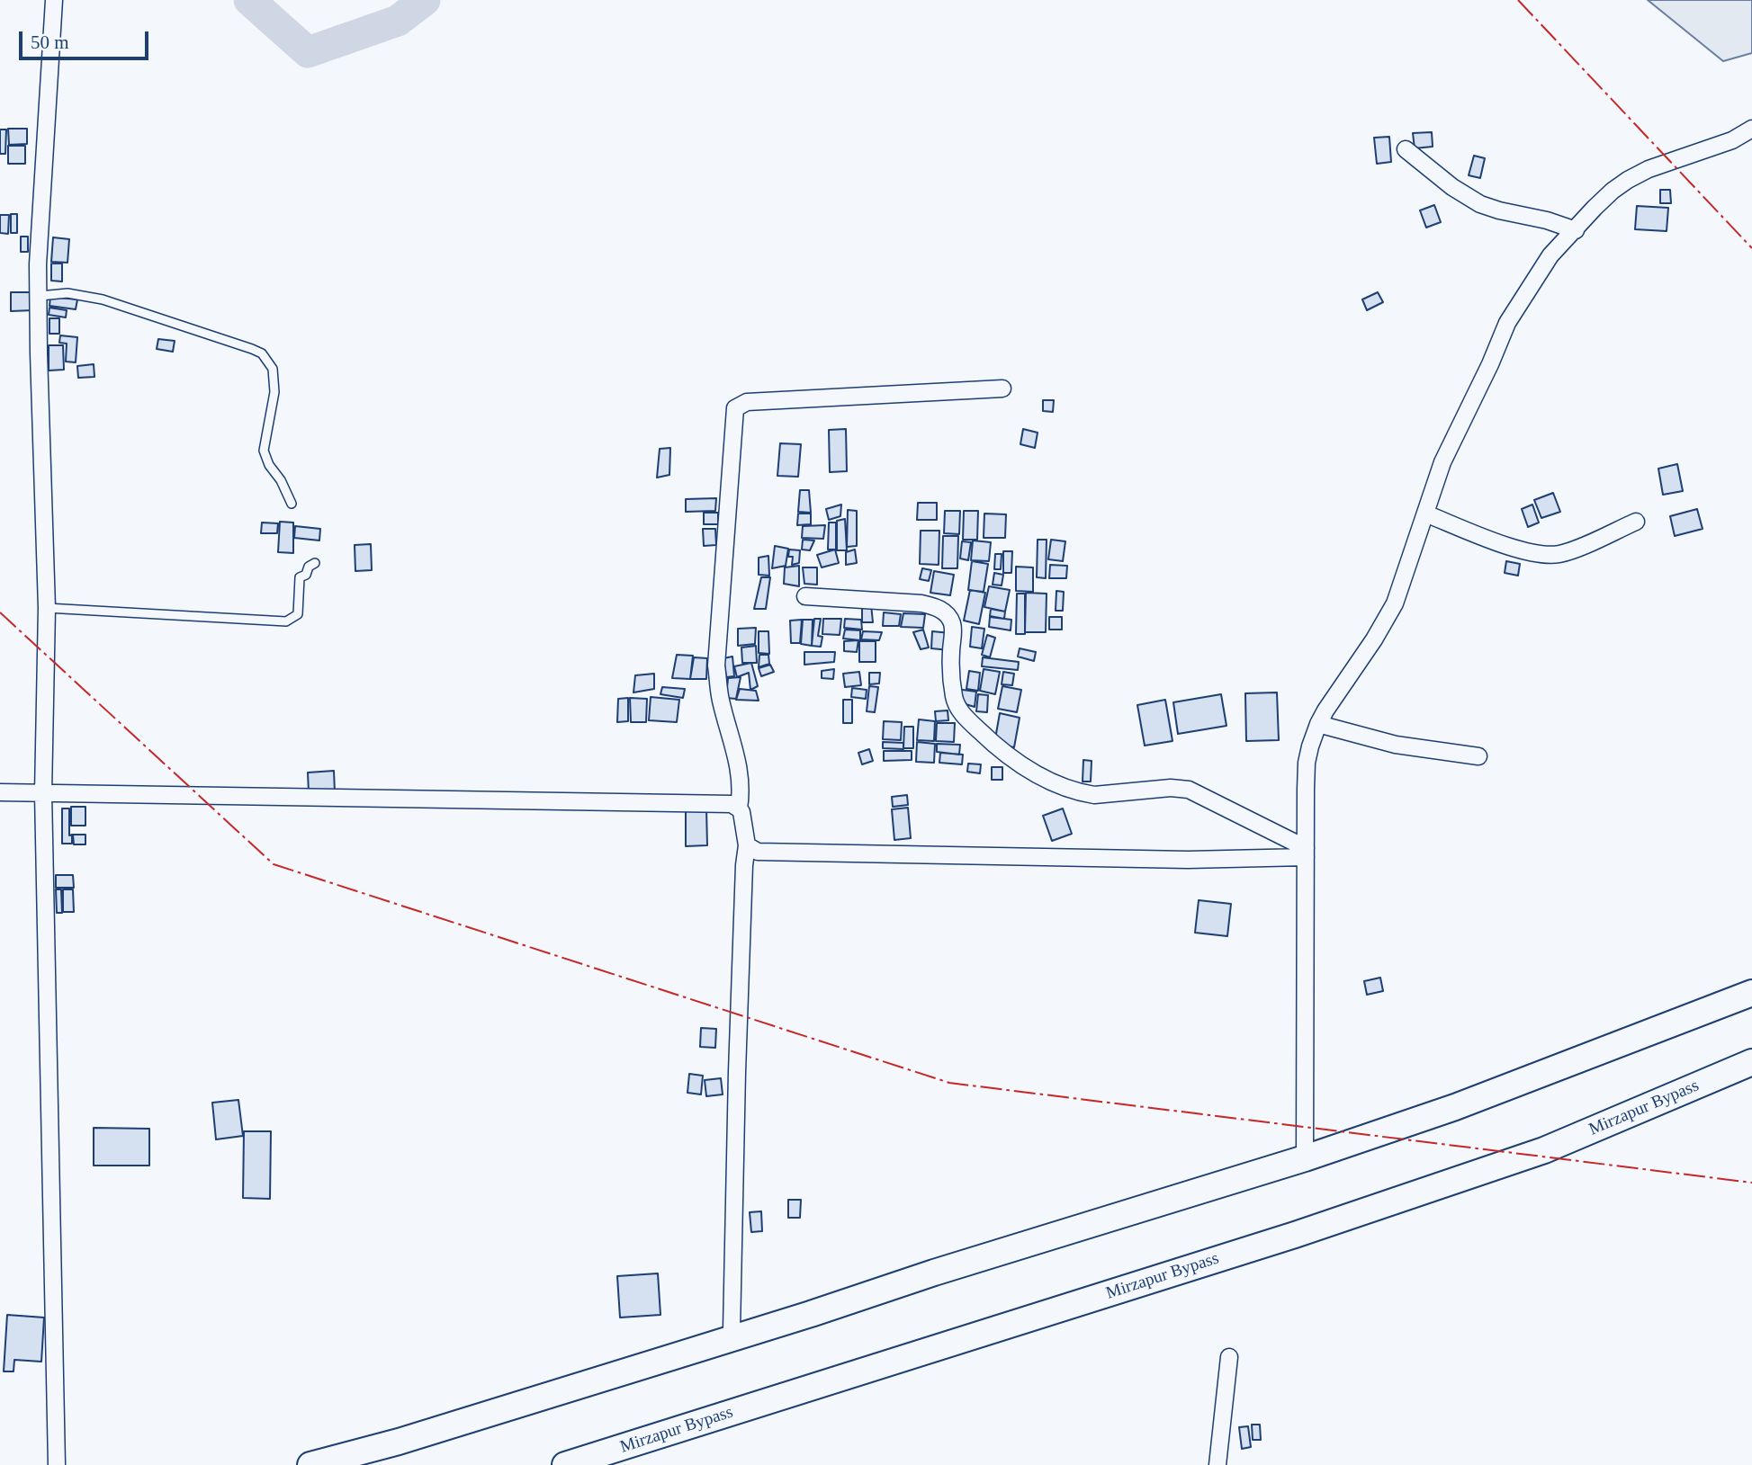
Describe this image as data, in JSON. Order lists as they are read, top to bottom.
{
  "streets": {
    "highway": ["Mirzapur Bypass"]
  },
  "scale_bar": "50 m"
}
